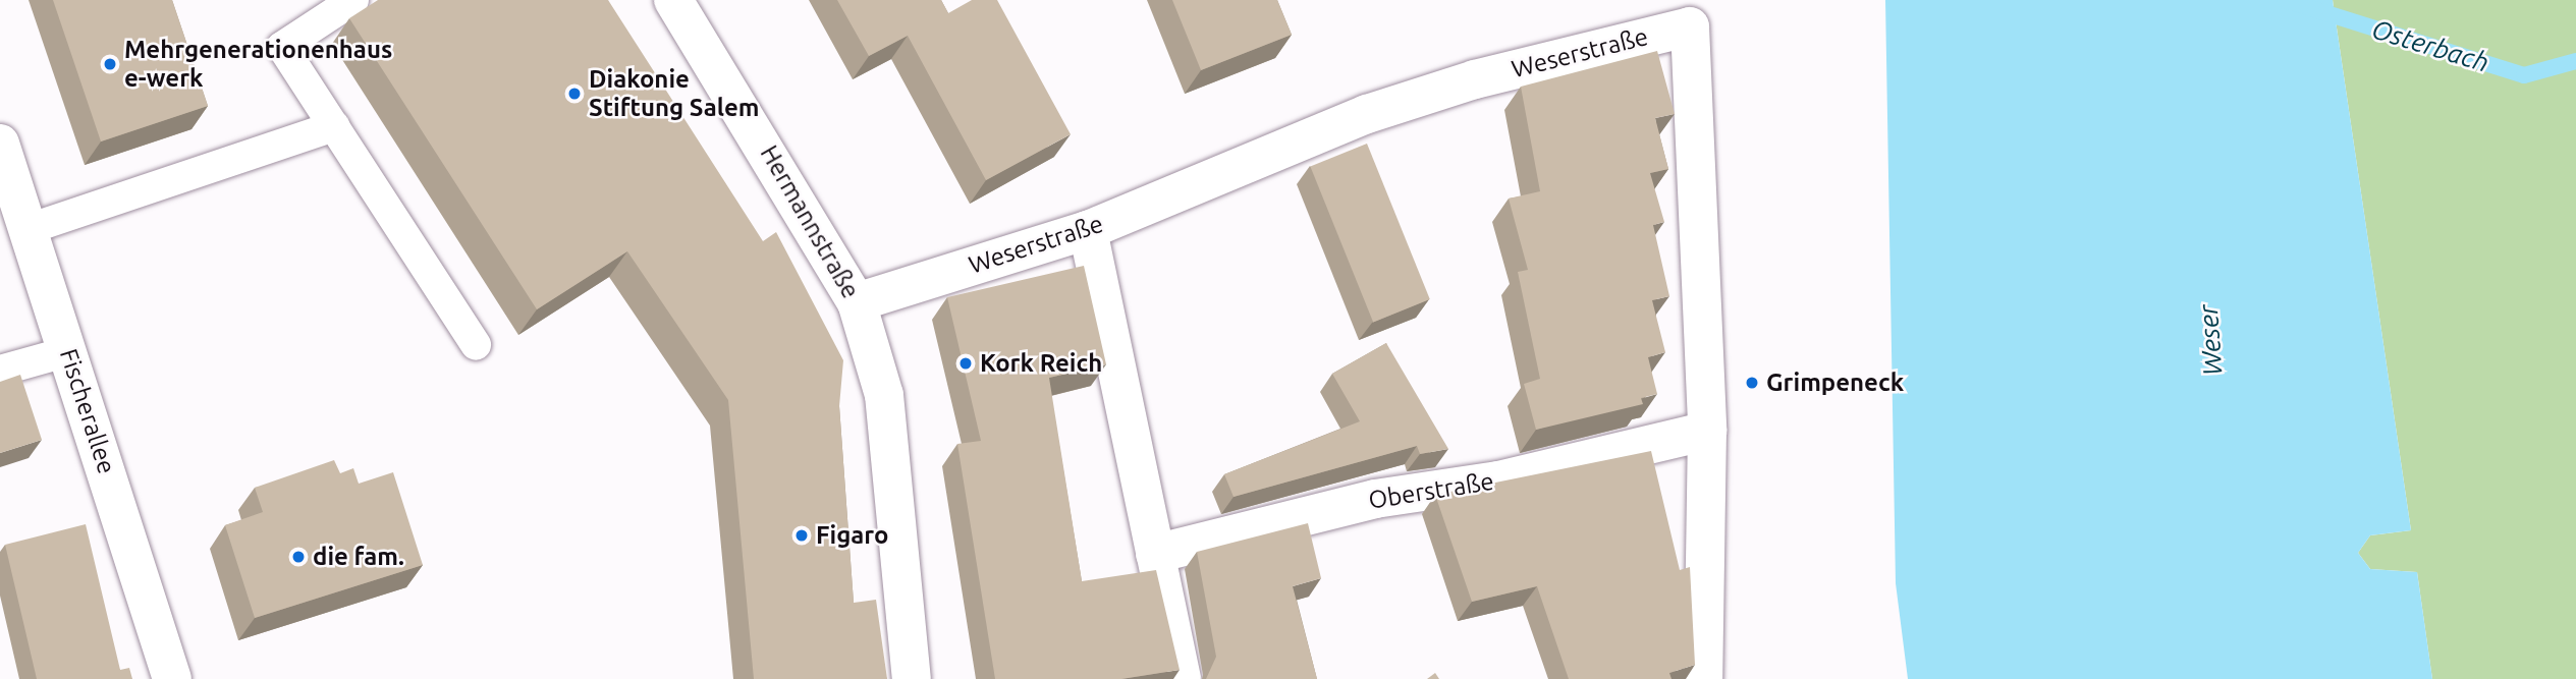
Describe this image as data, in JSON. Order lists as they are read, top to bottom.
{
  "streets": {
    "street": [
      "Weserstraße",
      "Hermannstraße",
      "Fischerallee",
      "Oberstraße"
    ]
  },
  "crossings": [
    ["Weserstraße", "Hermannstraße"],
    ["Weserstraße", "Oberstraße"]
  ],
  "water": ["Osterbach", "Weser"],
  "places": [
    "Mehrgenerationenhaus e-werk",
    "Diakonie Stiftung Salem",
    "Kork Reich",
    "Grimpeneck",
    "Figaro",
    "die fam."
  ]
}
